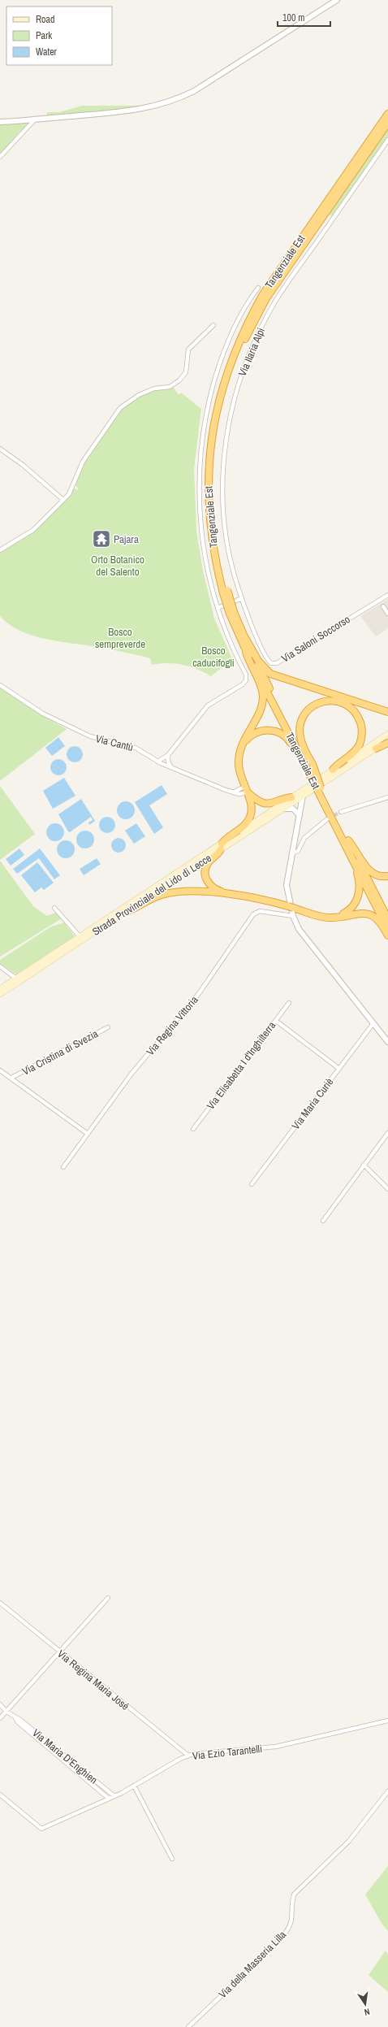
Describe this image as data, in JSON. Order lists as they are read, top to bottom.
{
  "streets": {
    "highway": ["Tangenziale Est"],
    "main road": ["Strada Provinciale del Lido di Lecce"],
    "street": [
      "Via Ilaria Alpi",
      "Via Saloni Soccorso",
      "Via Cantù",
      "Via Regina Vittoria",
      "Via Cristina di Svezia",
      "Via Elisabetta I d'Inghilterra",
      "Via Maria Curiè",
      "Via Regina Maria José",
      "Via Ezio Tarantelli",
      "Via Maria D'Enghien",
      "Via della Masseria Lilla"
    ]
  },
  "crossings": [
    ["Via Ilaria Alpi", "Via Saloni Soccorso"],
    ["Via Regina Maria José", "Via Ezio Tarantelli"],
    ["Via Ezio Tarantelli", "Via Maria D'Enghien"]
  ],
  "parks": ["Orto Botanico del Salento", "Bosco sempreverde", "Bosco caducifogli"],
  "places": {
    "temple": ["Pajara"]
  },
  "legend": ["Road", "Park", "Water"],
  "scale_bar": "100 m",
  "north": "bottom"
}
